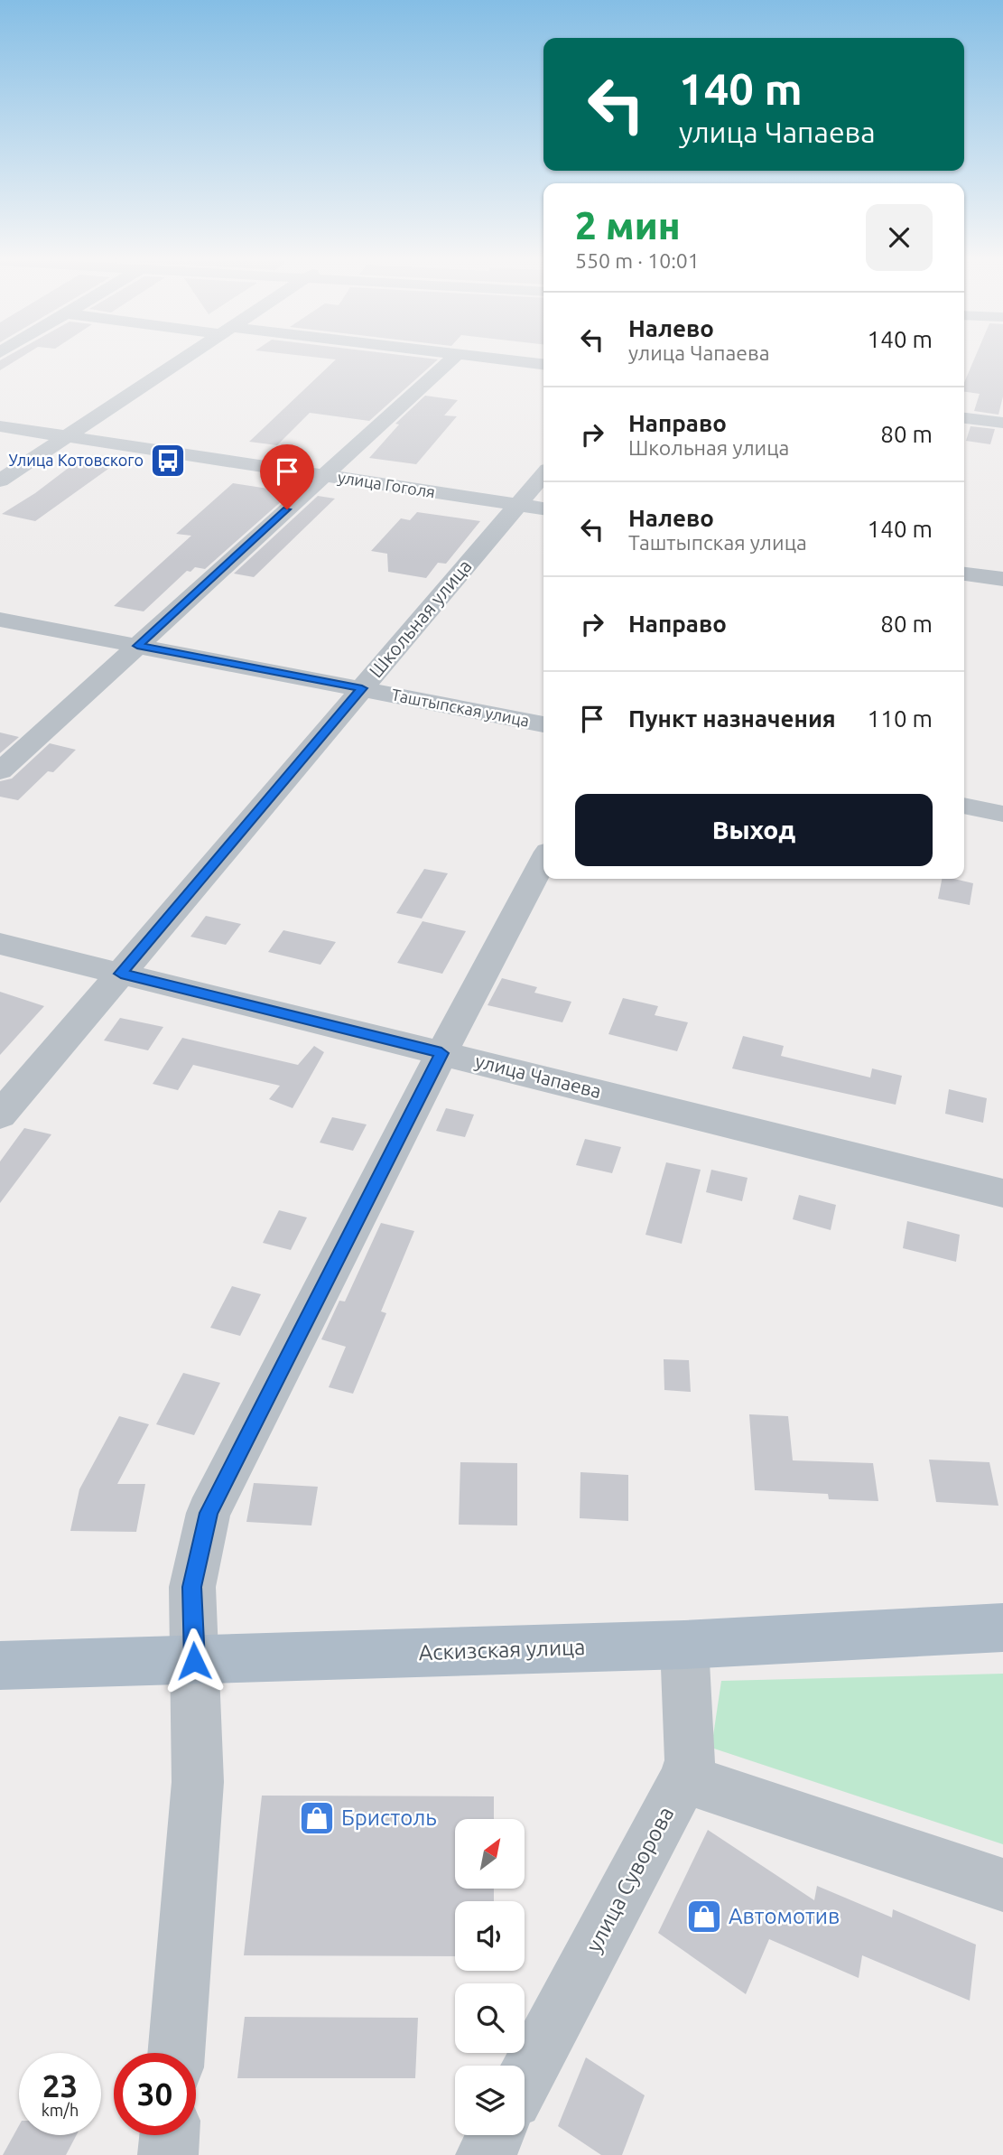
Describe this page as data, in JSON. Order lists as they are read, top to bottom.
{
  "streets": {
    "main road": ["Аскизская улица"],
    "street": [
      "улица Гоголя",
      "Школьная улица",
      "Таштыпская улица",
      "улица Чапаева",
      "улица Суворова"
    ]
  },
  "crossings": [
    ["улица Гоголя", "Школьная улица"],
    ["Школьная улица", "Таштыпская улица"],
    ["Школьная улица", "улица Чапаева"],
    ["Аскизская улица", "улица Суворова"]
  ],
  "places": {
    "bus stop": ["Улица Котовского"],
    "shop": ["Бристоль", "Автомотив"]
  },
  "north": "top right",
  "page": {
    "turn": ["140 m", "улица Чапаева"],
    "heading": ["2 мин", "550 m · 10:01"],
    "list": [
      {
        "name": "Налево",
        "note": "улица Чапаева",
        "value": "140 m"
      },
      {
        "name": "Направо",
        "note": "Школьная улица",
        "value": "80 m"
      },
      {
        "name": "Налево",
        "note": "Таштыпская улица",
        "value": "140 m"
      },
      {
        "name": "Направо",
        "value": "80 m"
      },
      {
        "name": "Пункт назначения",
        "value": "110 m"
      }
    ],
    "buttons": "Выход",
    "speed": "23 km/h",
    "limit": "30"
  }
}
